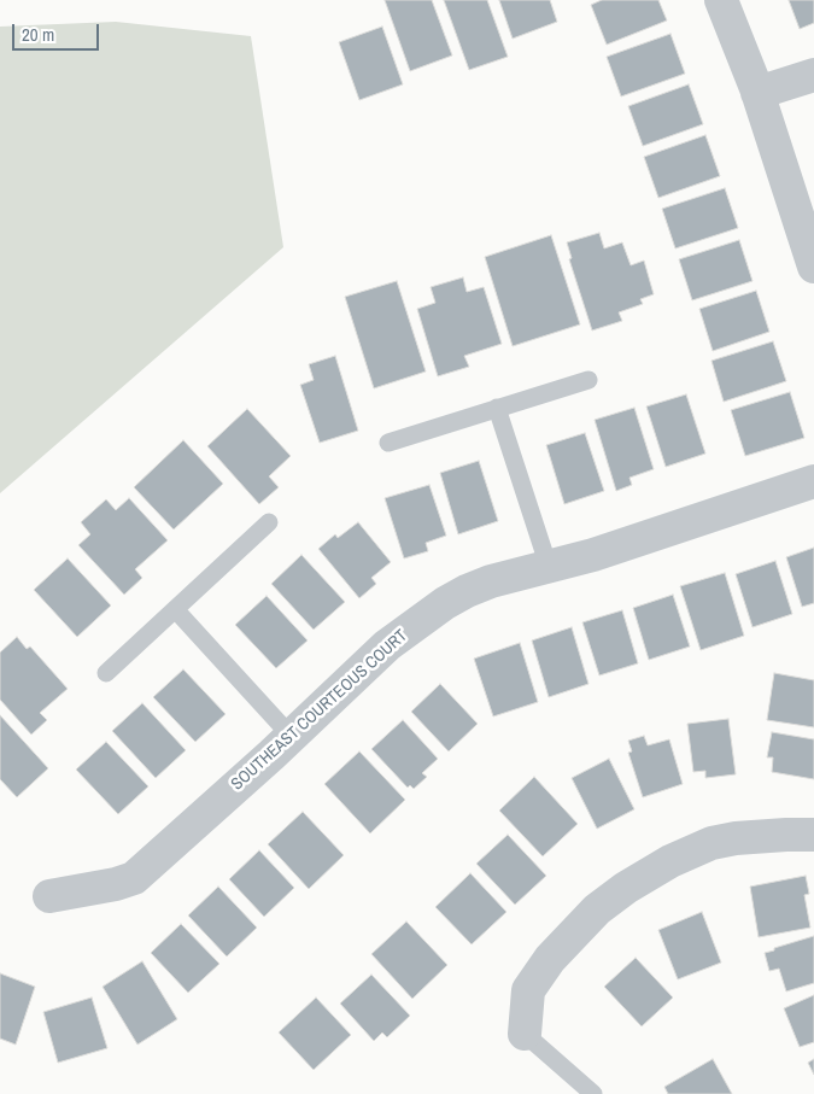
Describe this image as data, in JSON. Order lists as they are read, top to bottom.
{
  "streets": {
    "street": ["SOUTHEAST COURTEOUS COURT"]
  },
  "scale_bar": "20 m"
}
